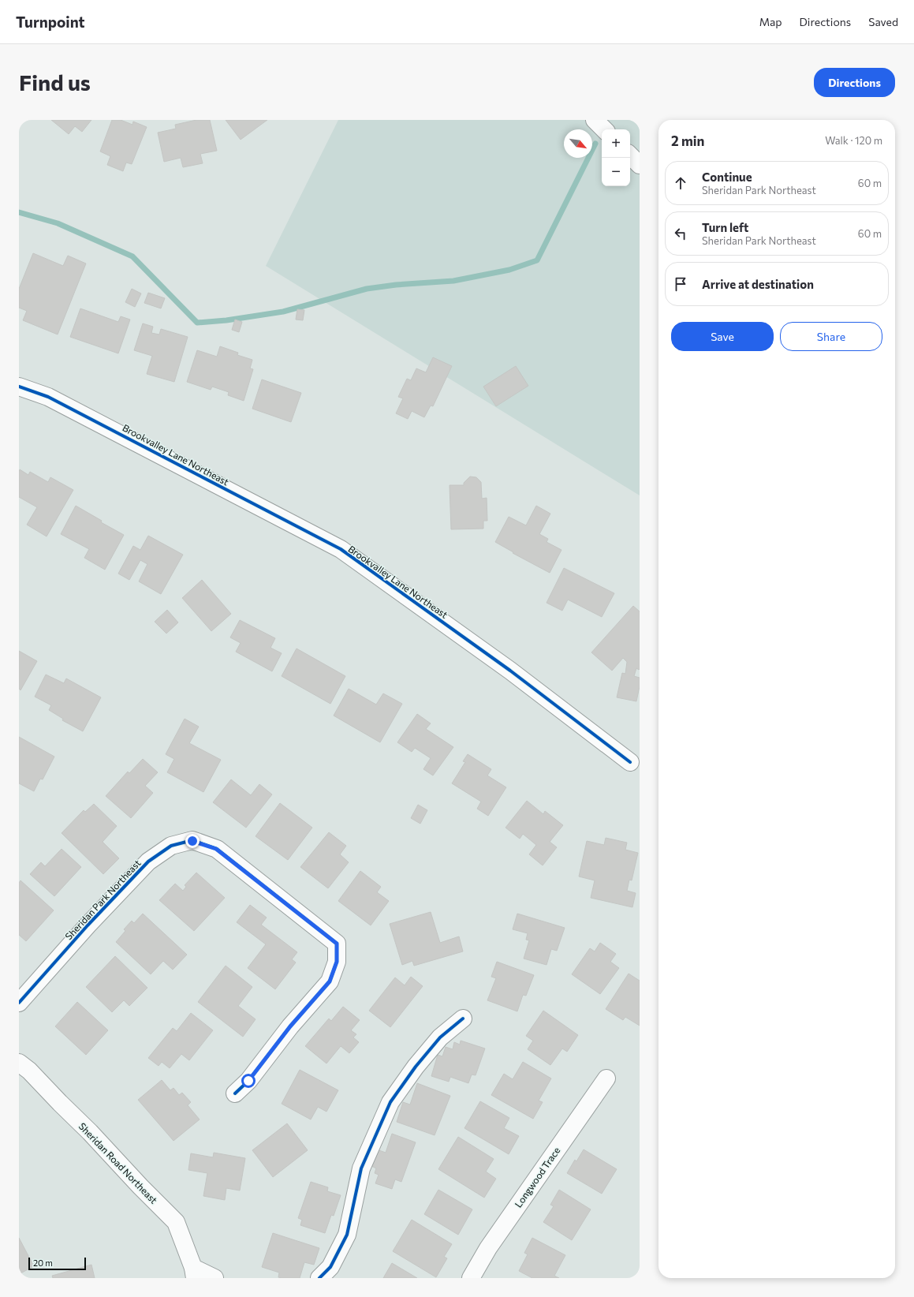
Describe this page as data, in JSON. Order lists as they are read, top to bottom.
{
  "streets": {
    "street": [
      "Brookvalley Lane Northeast",
      "Sheridan Park Northeast",
      "Sheridan Road Northeast",
      "Longwood Trace"
    ]
  },
  "scale_bar": "20 m",
  "north": "bottom right",
  "page": {
    "header": "Turnpoint",
    "nav": ["Map", "Directions", "Saved"],
    "buttons": [
      "Directions",
      ["Save", "Share"]
    ],
    "title": "Find us",
    "heading": ["2 min", "Walk · 120 m"],
    "map_buttons": ["+", "−"],
    "list": [
      ["Continue", "Sheridan Park Northeast", "60 m"],
      ["Turn left", "Sheridan Park Northeast", "60 m"],
      "Arrive at destination"
    ],
    "scale": "20 m"
  }
}
